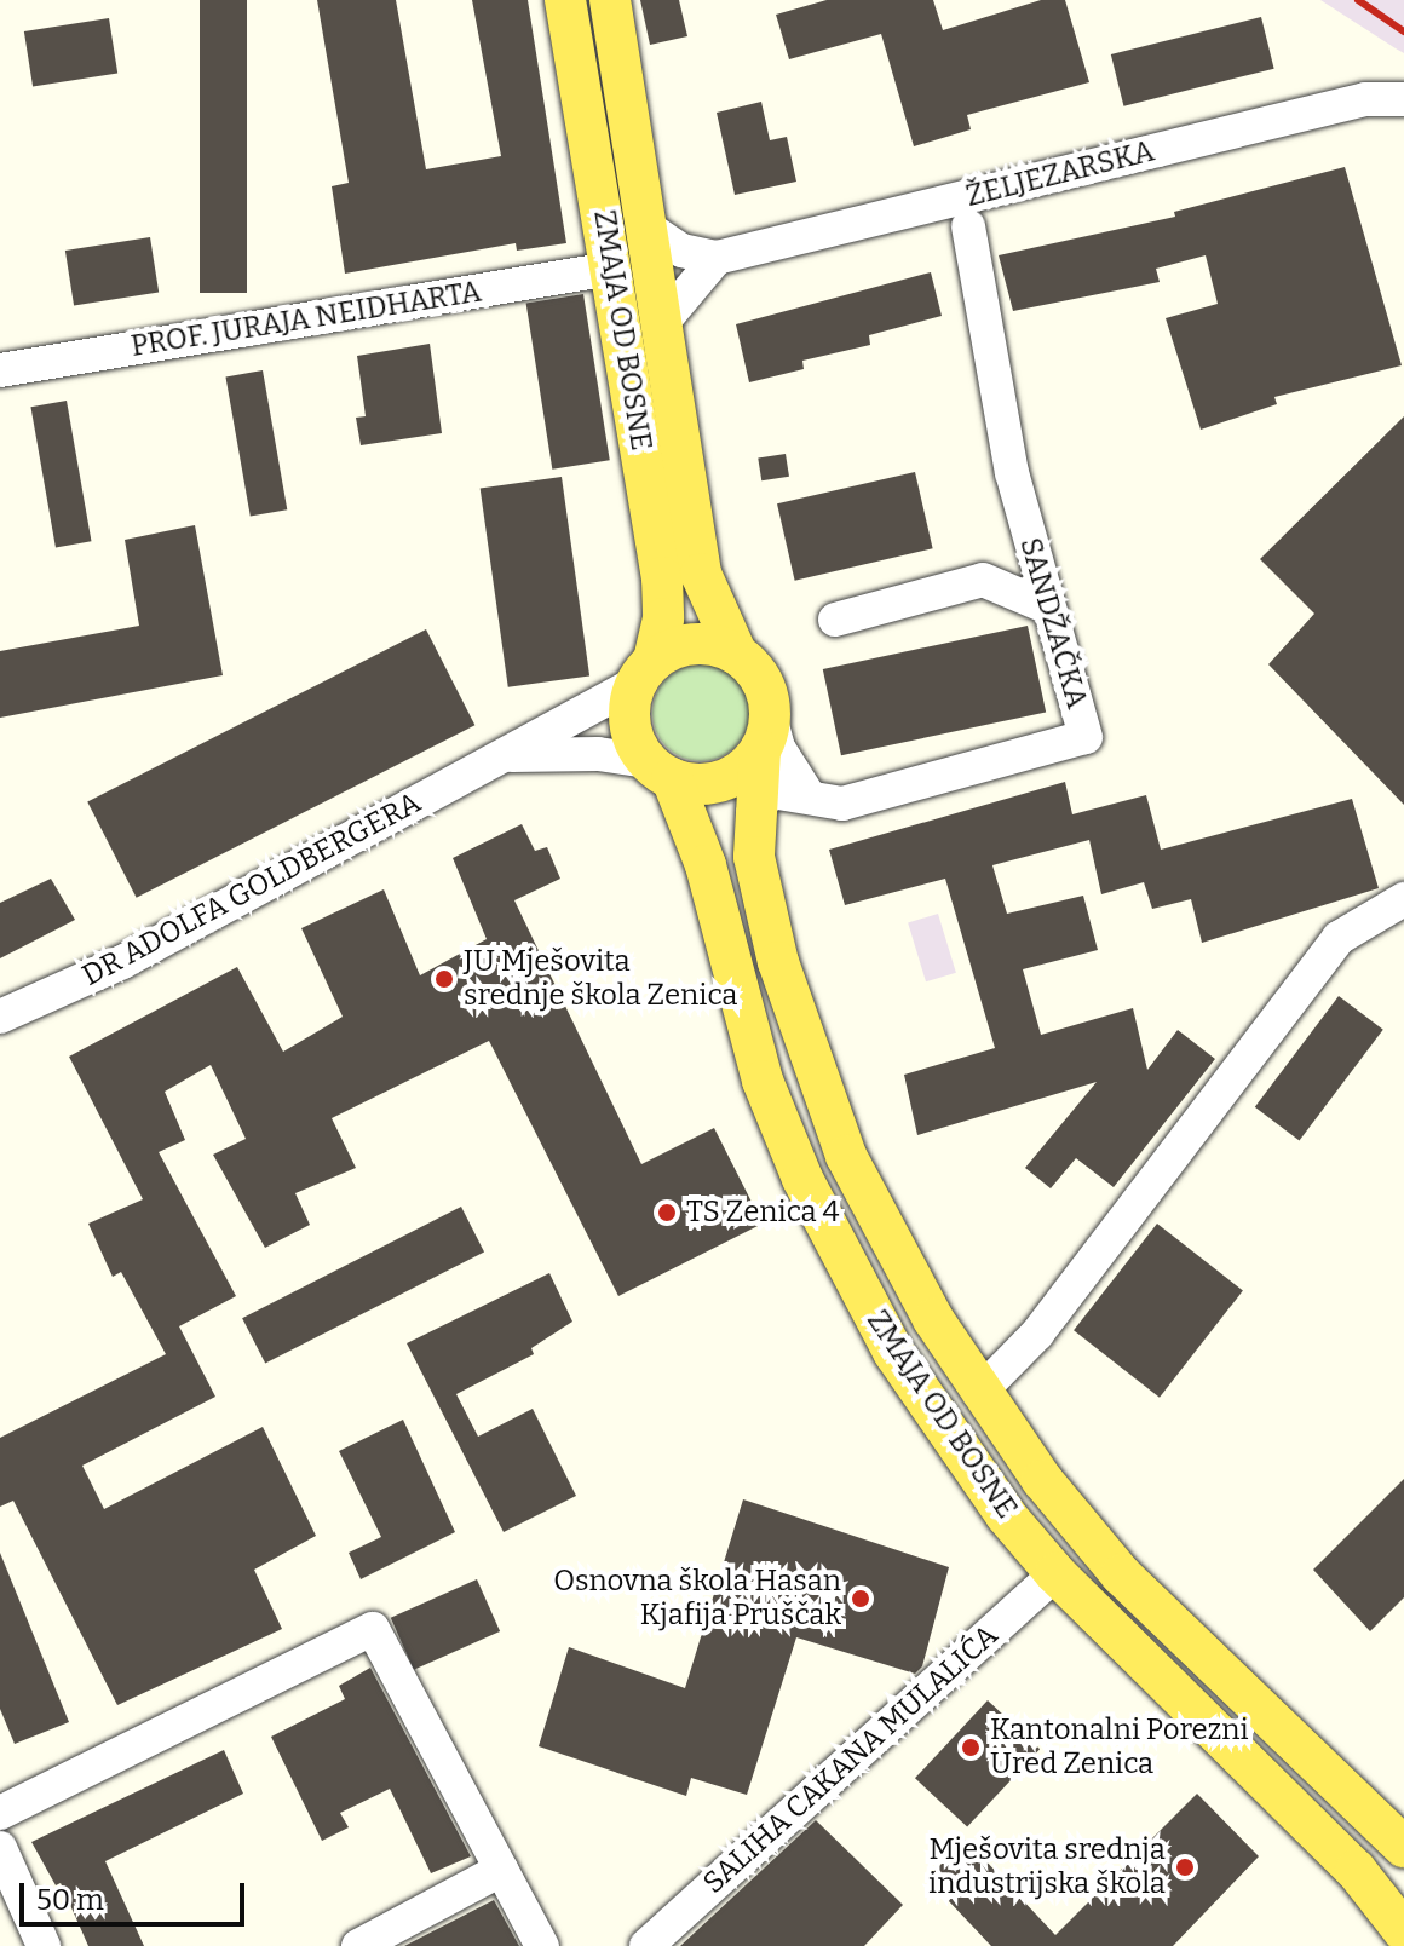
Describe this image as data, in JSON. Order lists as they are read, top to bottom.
{
  "streets": {
    "main road": ["ZMAJA OD BOSNE"],
    "street": [
      "ŽELJEZARSKA",
      "PROF. JURAJA NEIDHARTA",
      "SANDŽAČKA",
      "DR ADOLFA GOLDBERGERA",
      "SALIHA CAKANA MULALIĆA"
    ]
  },
  "crossings": [
    ["PROF. JURAJA NEIDHARTA", "ZMAJA OD BOSNE"],
    ["ZMAJA OD BOSNE", "SANDŽAČKA"],
    ["ZMAJA OD BOSNE", "DR ADOLFA GOLDBERGERA"],
    ["ZMAJA OD BOSNE", "SALIHA CAKANA MULALIĆA"]
  ],
  "places": [
    "JU Mješovita srednje škola Zenica",
    "TS Zenica 4",
    "Osnovna škola Hasan Kjafija Pruščak",
    "Kantonalni Porezni Ured Zenica",
    "Mješovita srednja industrijska škola"
  ],
  "scale_bar": "50 m"
}
